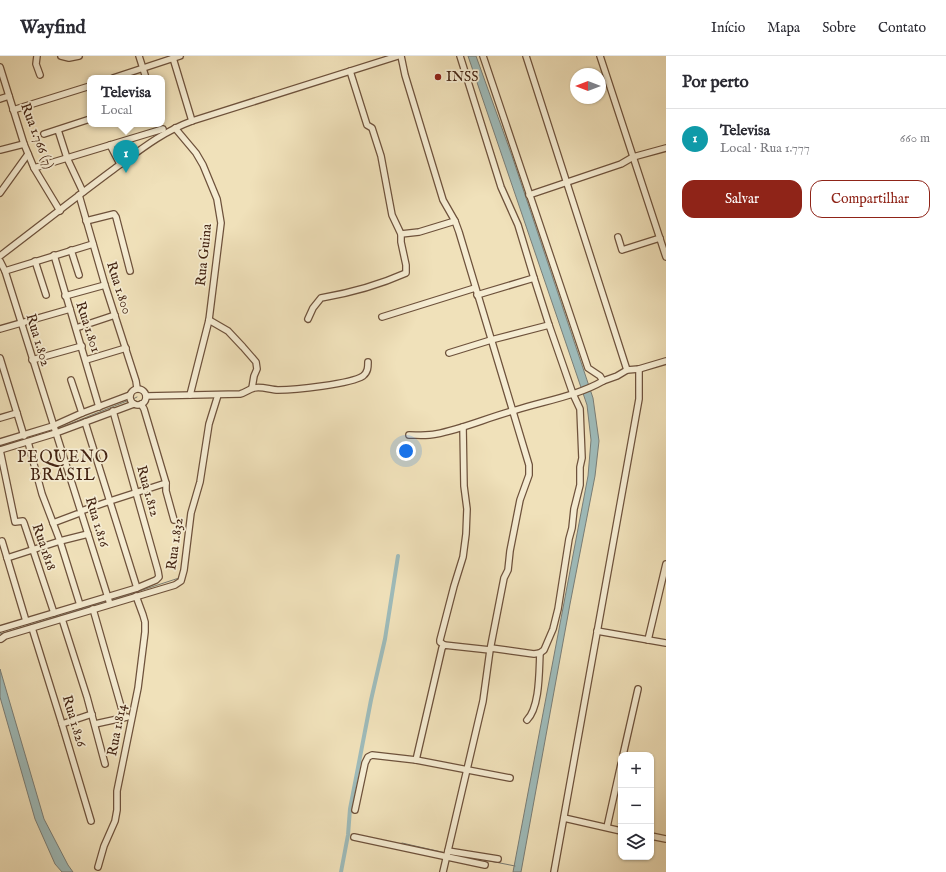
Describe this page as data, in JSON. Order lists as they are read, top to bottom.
{
  "streets": {
    "street": [
      "Rua 1.766 (7)",
      "Rua Guina",
      "Rua 1.800",
      "Rua 1.801",
      "Rua 1.802",
      "Rua 1.812",
      "Rua 1.816",
      "Rua 1.832",
      "Rua 1818",
      "Rua 1.826",
      "Rua 1.814"
    ]
  },
  "crossings": [
    ["Rua 1.802", "Rua 1.816"],
    ["Rua 1.816", "Rua 1.832"],
    ["Rua 1.832", "Rua 1.826"],
    ["Rua 1.832", "Rua 1.814"]
  ],
  "districts": ["PEQUENO BRASIL"],
  "places": ["INSS"],
  "north": "left",
  "page": {
    "header": "Wayfind",
    "nav": [
      "Início",
      "Mapa",
      "Sobre",
      "Contato"
    ],
    "heading": "Por perto",
    "popup": ["Televisa", "Local"],
    "list": [
      {
        "mark": "1",
        "name": "Televisa",
        "note": "Local · Rua 1.777",
        "value": "660 m"
      }
    ],
    "pins": "1",
    "buttons": ["Salvar", "Compartilhar"],
    "map_buttons": ["+", "−"]
  }
}
